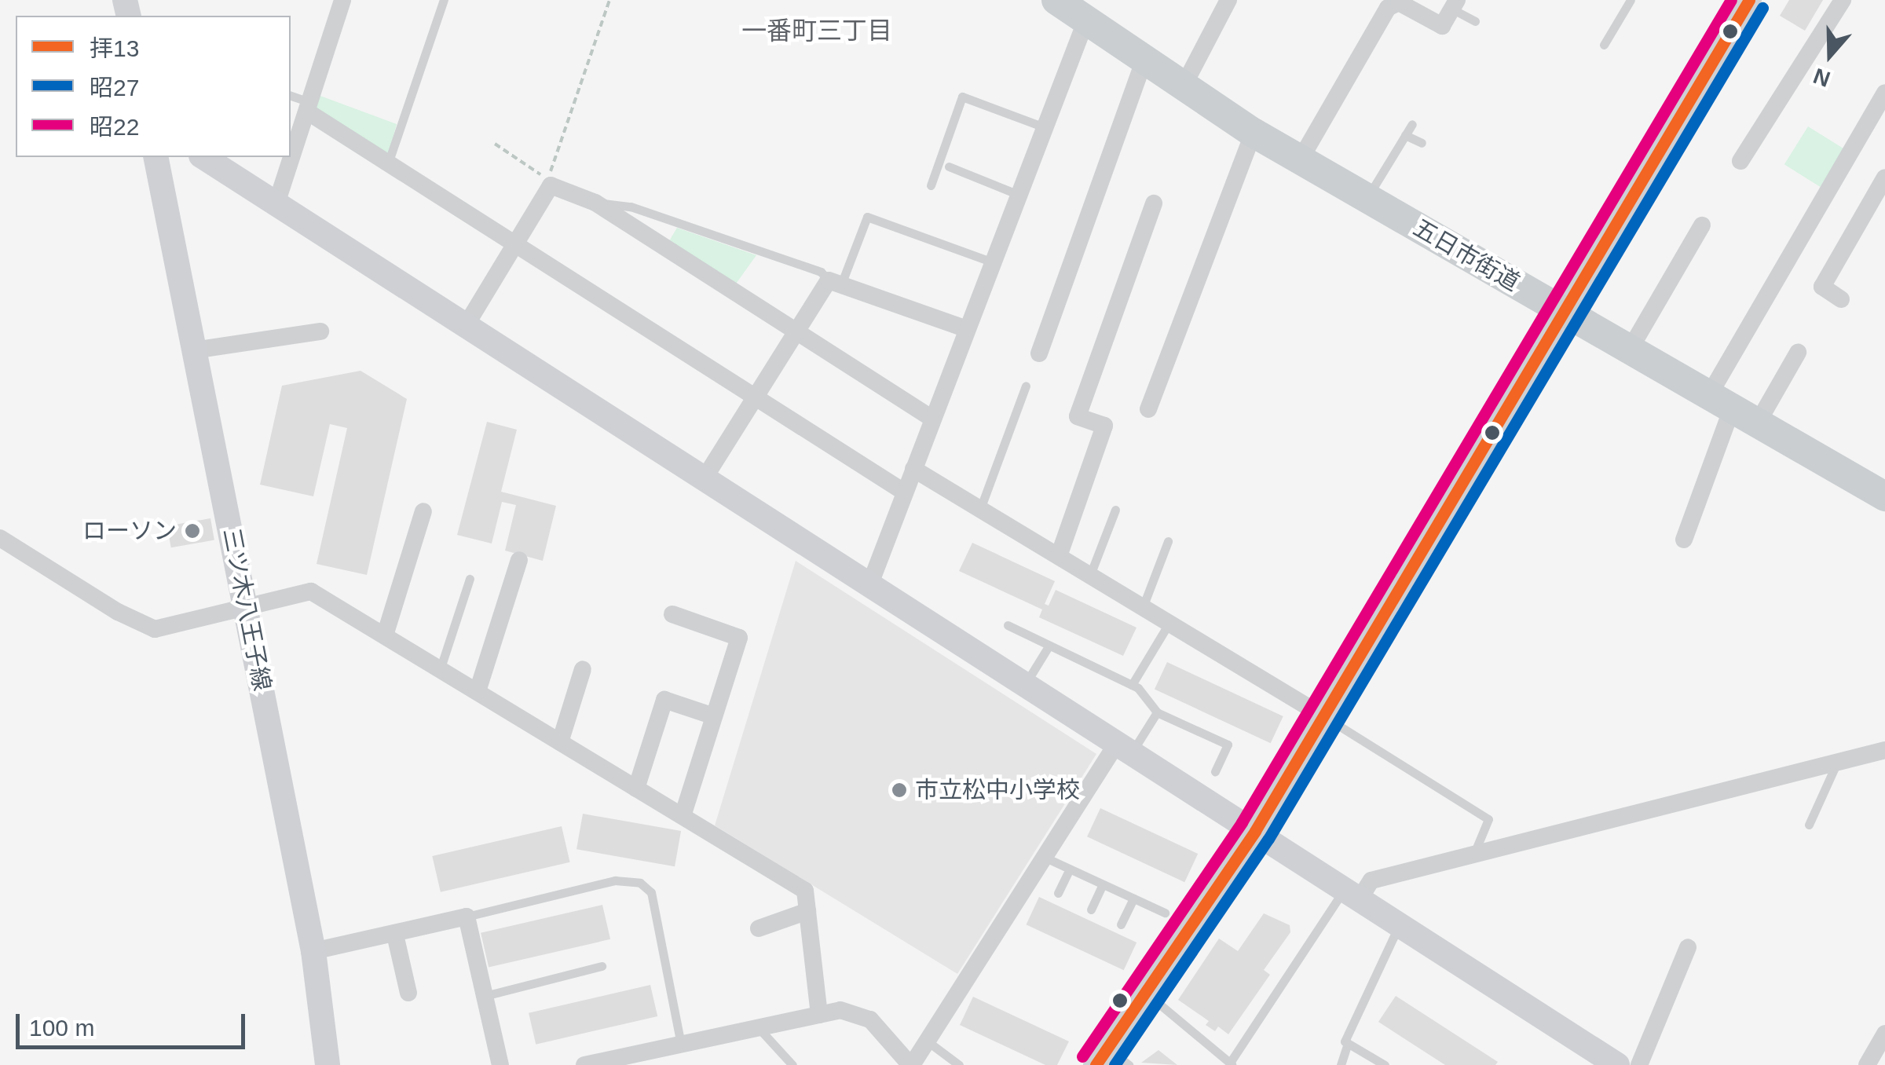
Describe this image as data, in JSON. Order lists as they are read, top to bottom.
{
  "streets": {
    "main road": ["五日市街道"],
    "street": ["三ツ木八王子線"]
  },
  "districts": ["一番町三丁目"],
  "places": ["ローソン", "市立松中小学校"],
  "lines": ["transit line 拝13", "transit line 昭22", "transit line 昭27"],
  "legend": ["拝13", "昭27", "昭22"],
  "scale_bar": "100 m",
  "north": "bottom"
}
